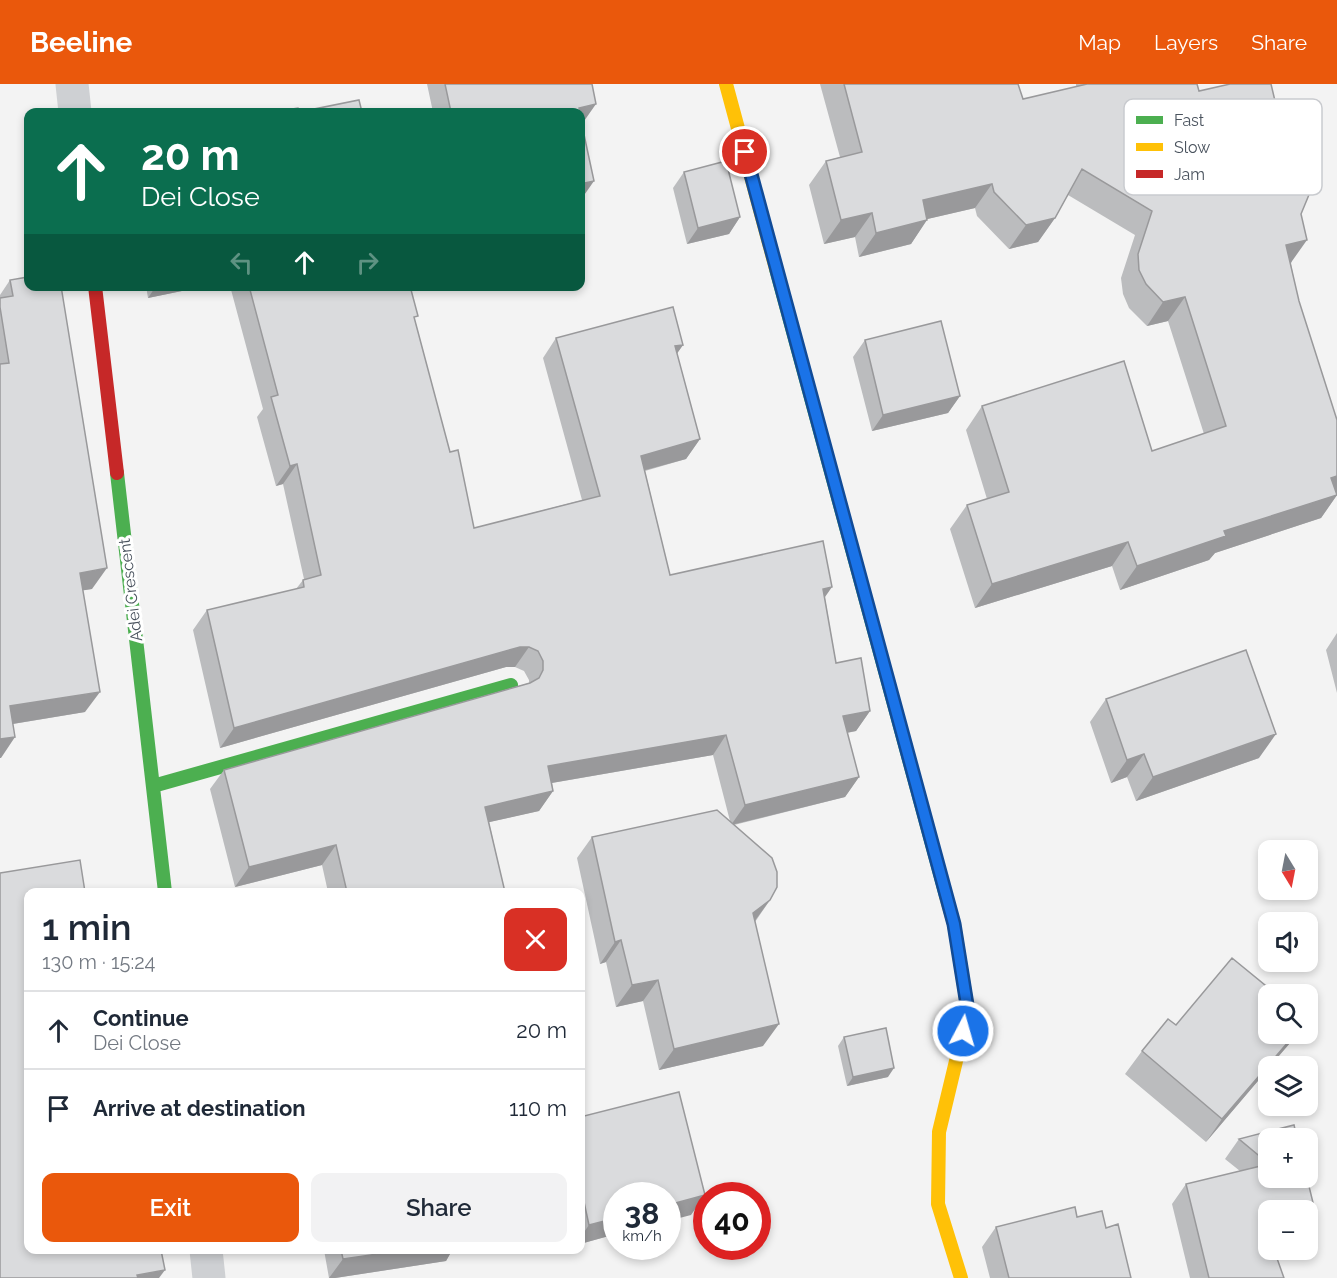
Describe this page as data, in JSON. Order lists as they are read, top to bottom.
{
  "streets": {
    "street": ["Adei Crescent"]
  },
  "legend": ["Fast", "Slow", "Jam"],
  "north": "bottom",
  "page": {
    "header": "Beeline",
    "nav": ["Map", "Layers", "Share"],
    "turn": ["20 m", "Dei Close"],
    "map_buttons": ["+", "−"],
    "heading": ["1 min", "130 m · 15:24"],
    "list": [
      {
        "name": "Continue",
        "note": "Dei Close",
        "value": "20 m"
      },
      {
        "name": "Arrive at destination",
        "value": "110 m"
      }
    ],
    "buttons": ["Exit", "Share"],
    "speed": "38 km/h",
    "limit": "40"
  }
}
